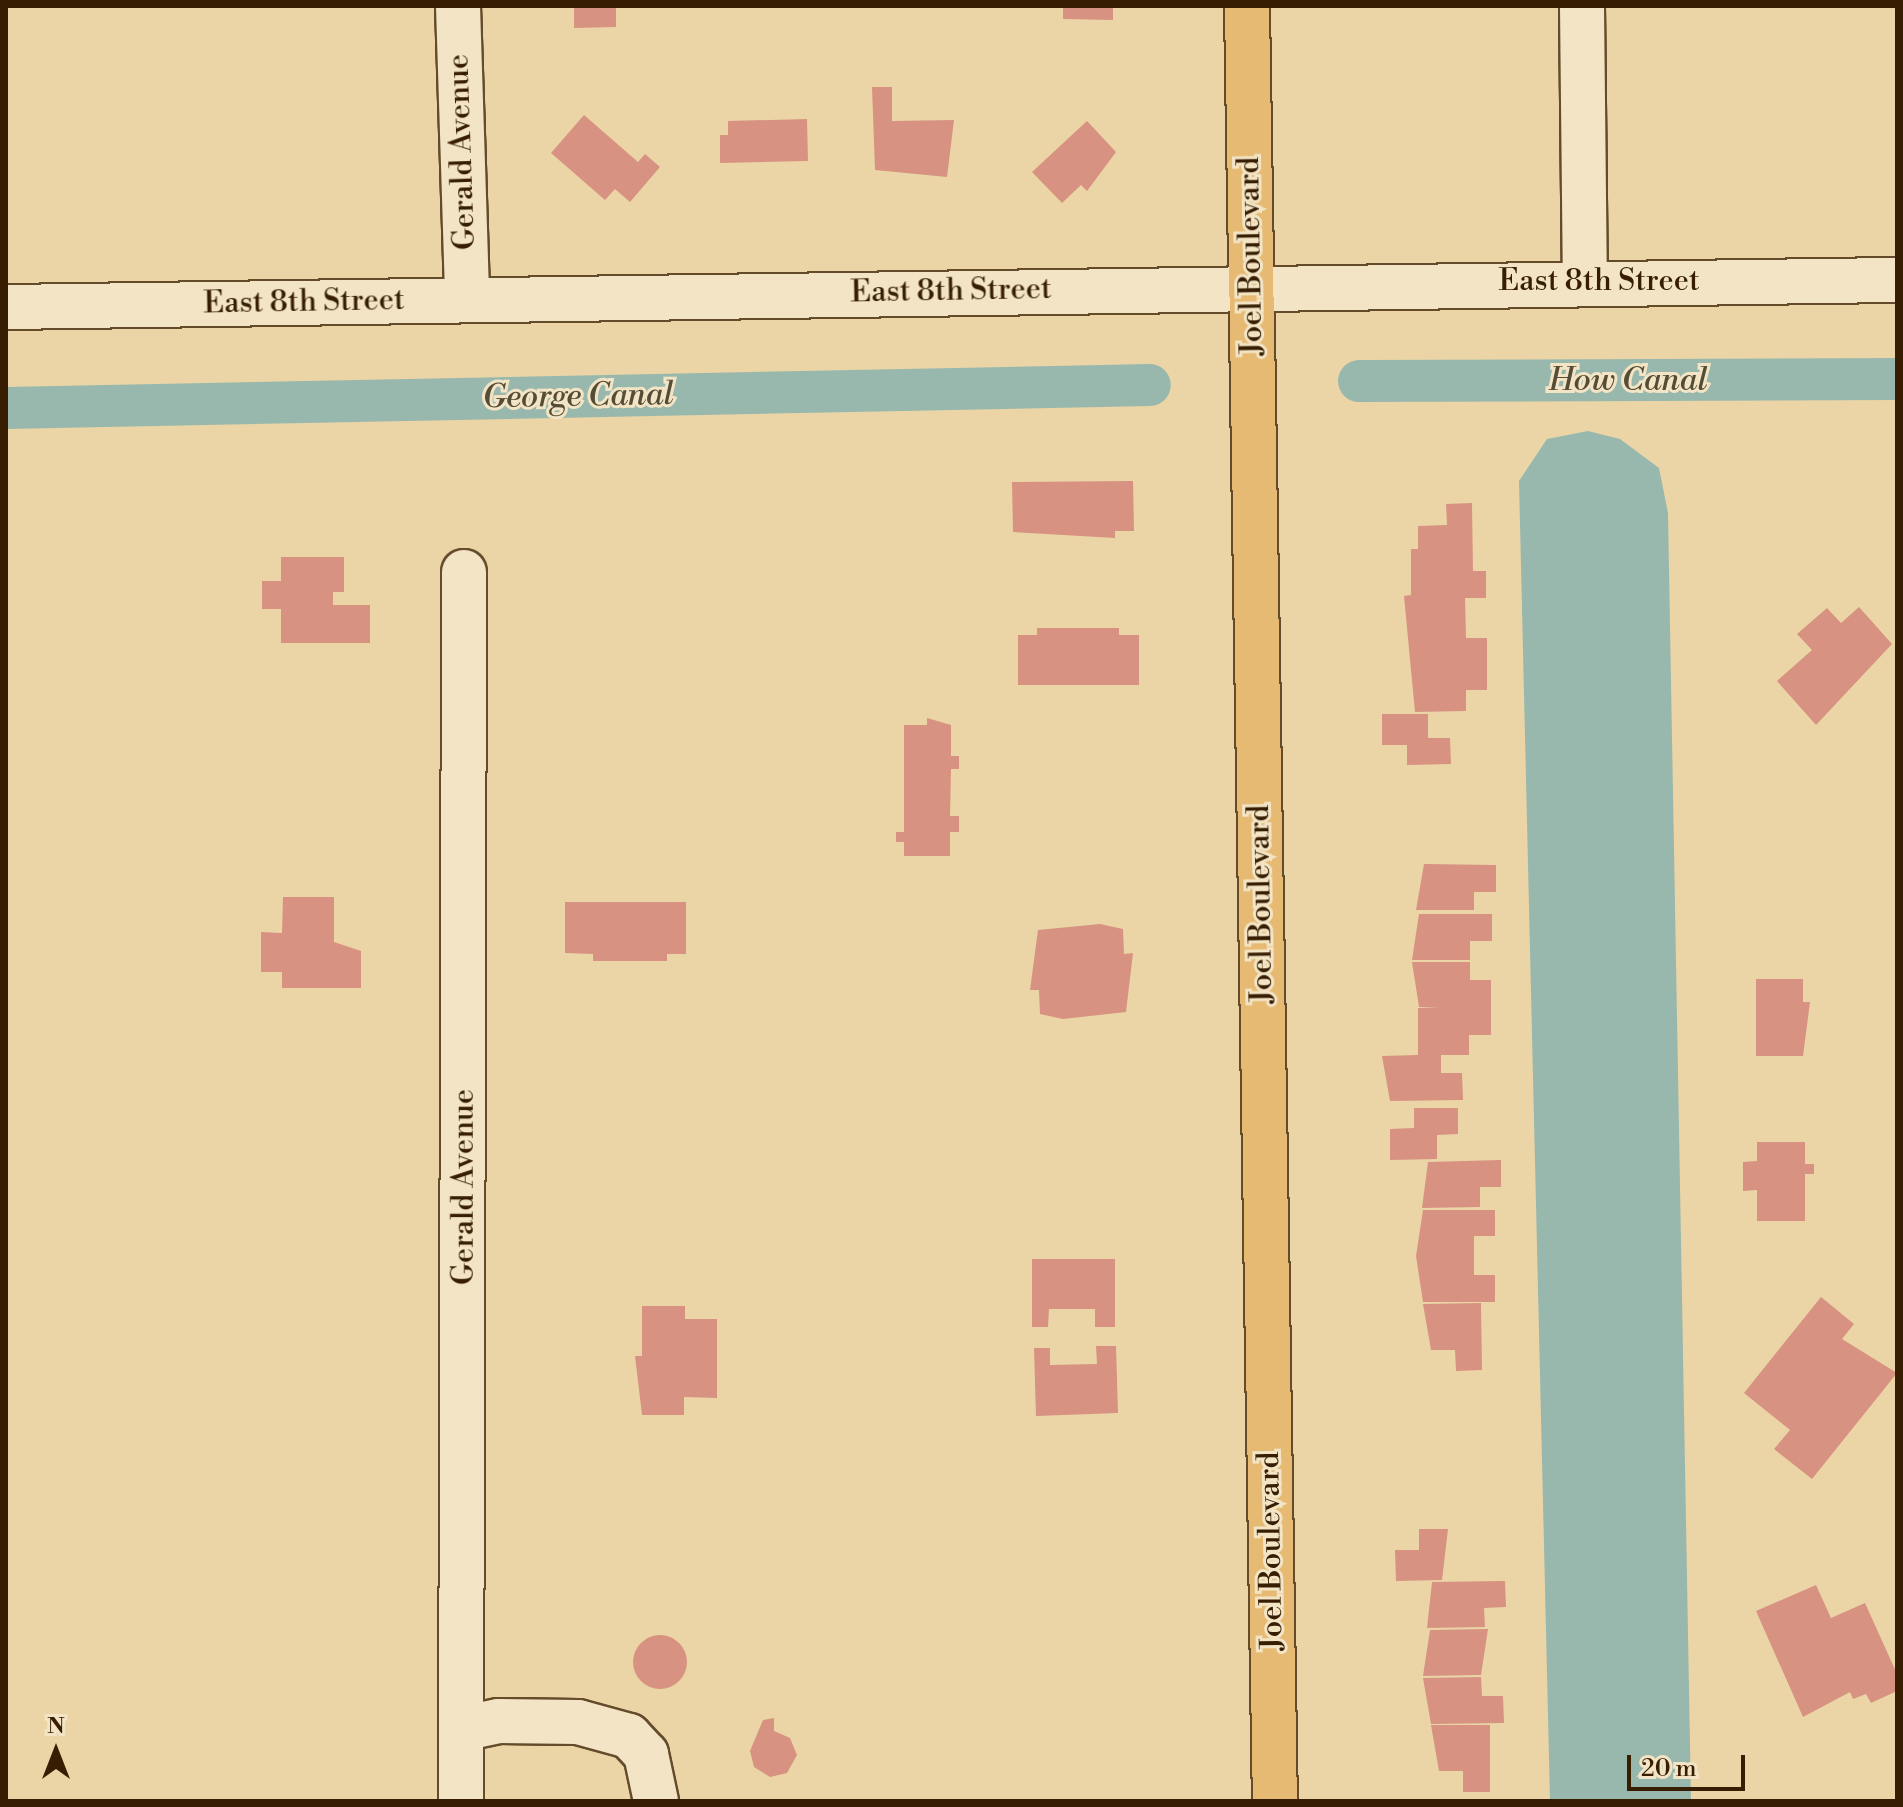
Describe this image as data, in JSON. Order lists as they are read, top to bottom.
{
  "streets": {
    "main road": ["Joel Boulevard"],
    "street": ["Gerald Avenue", "East 8th Street"]
  },
  "crossings": [
    ["Gerald Avenue", "East 8th Street"],
    ["Joel Boulevard", "East 8th Street"]
  ],
  "water": ["How Canal", "George Canal"],
  "scale_bar": "20 m",
  "north": "top"
}
